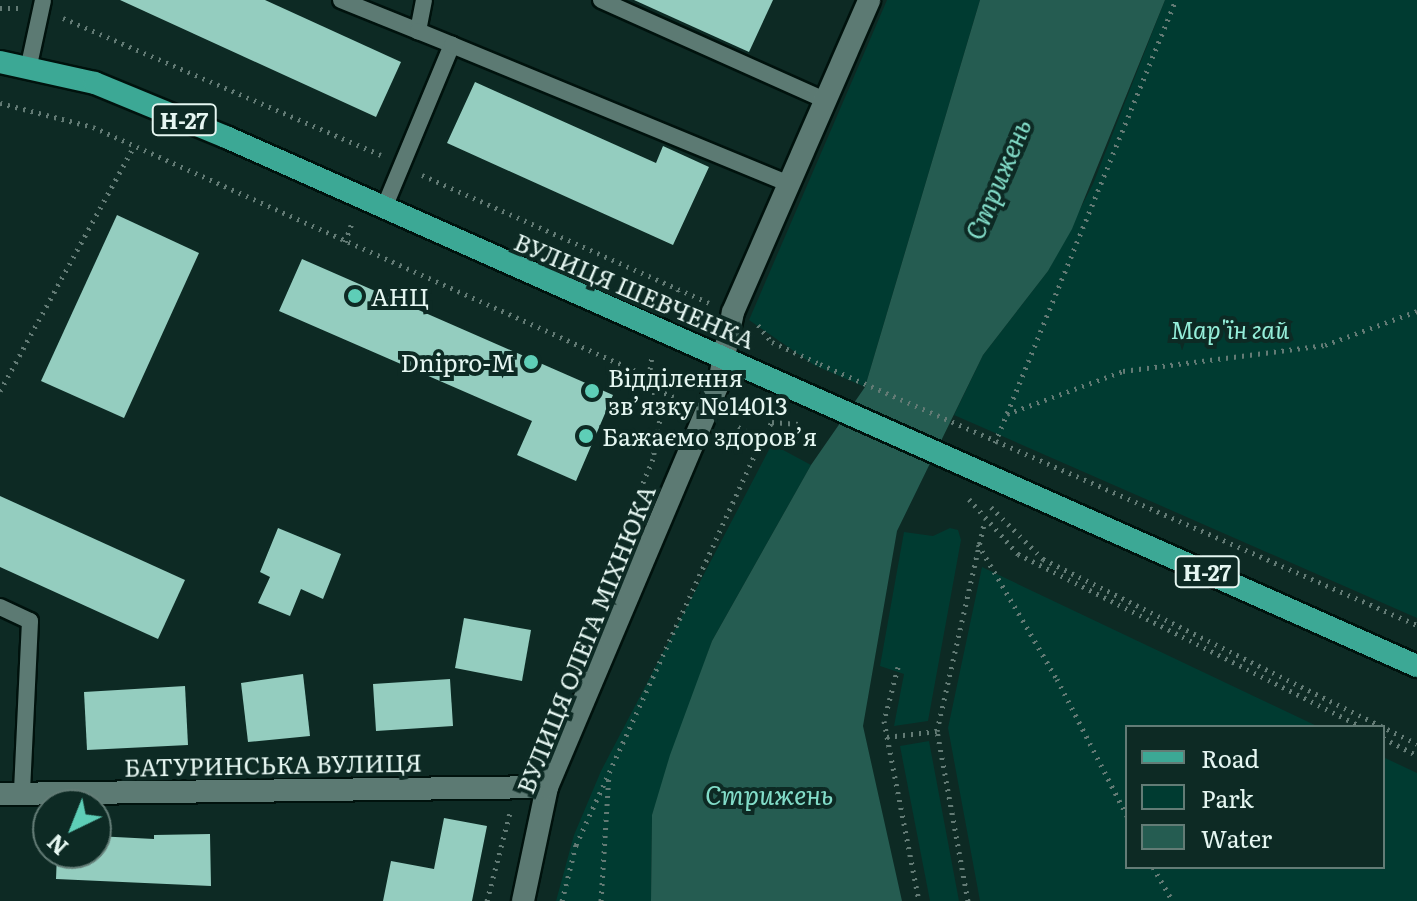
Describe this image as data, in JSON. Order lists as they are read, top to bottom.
{
  "streets": {
    "main road": ["Н-27", "ВУЛИЦЯ ШЕВЧЕНКА"],
    "street": ["ВУЛИЦЯ ОЛЕГА МІХНЮКА", "БАТУРИНСЬКА ВУЛИЦЯ"]
  },
  "crossings": [
    ["ВУЛИЦЯ ШЕВЧЕНКА", "ВУЛИЦЯ ОЛЕГА МІХНЮКА"],
    ["ВУЛИЦЯ ОЛЕГА МІХНЮКА", "БАТУРИНСЬКА ВУЛИЦЯ"]
  ],
  "water": ["Стрижень"],
  "parks": ["Мар'їн гай"],
  "places": [
    "АНЦ",
    "Dnipro-M",
    "Відділення зв’язку №14013",
    "Бажаємо здоров’я"
  ],
  "legend": ["Road", "Park", "Water"],
  "north": "bottom left"
}
